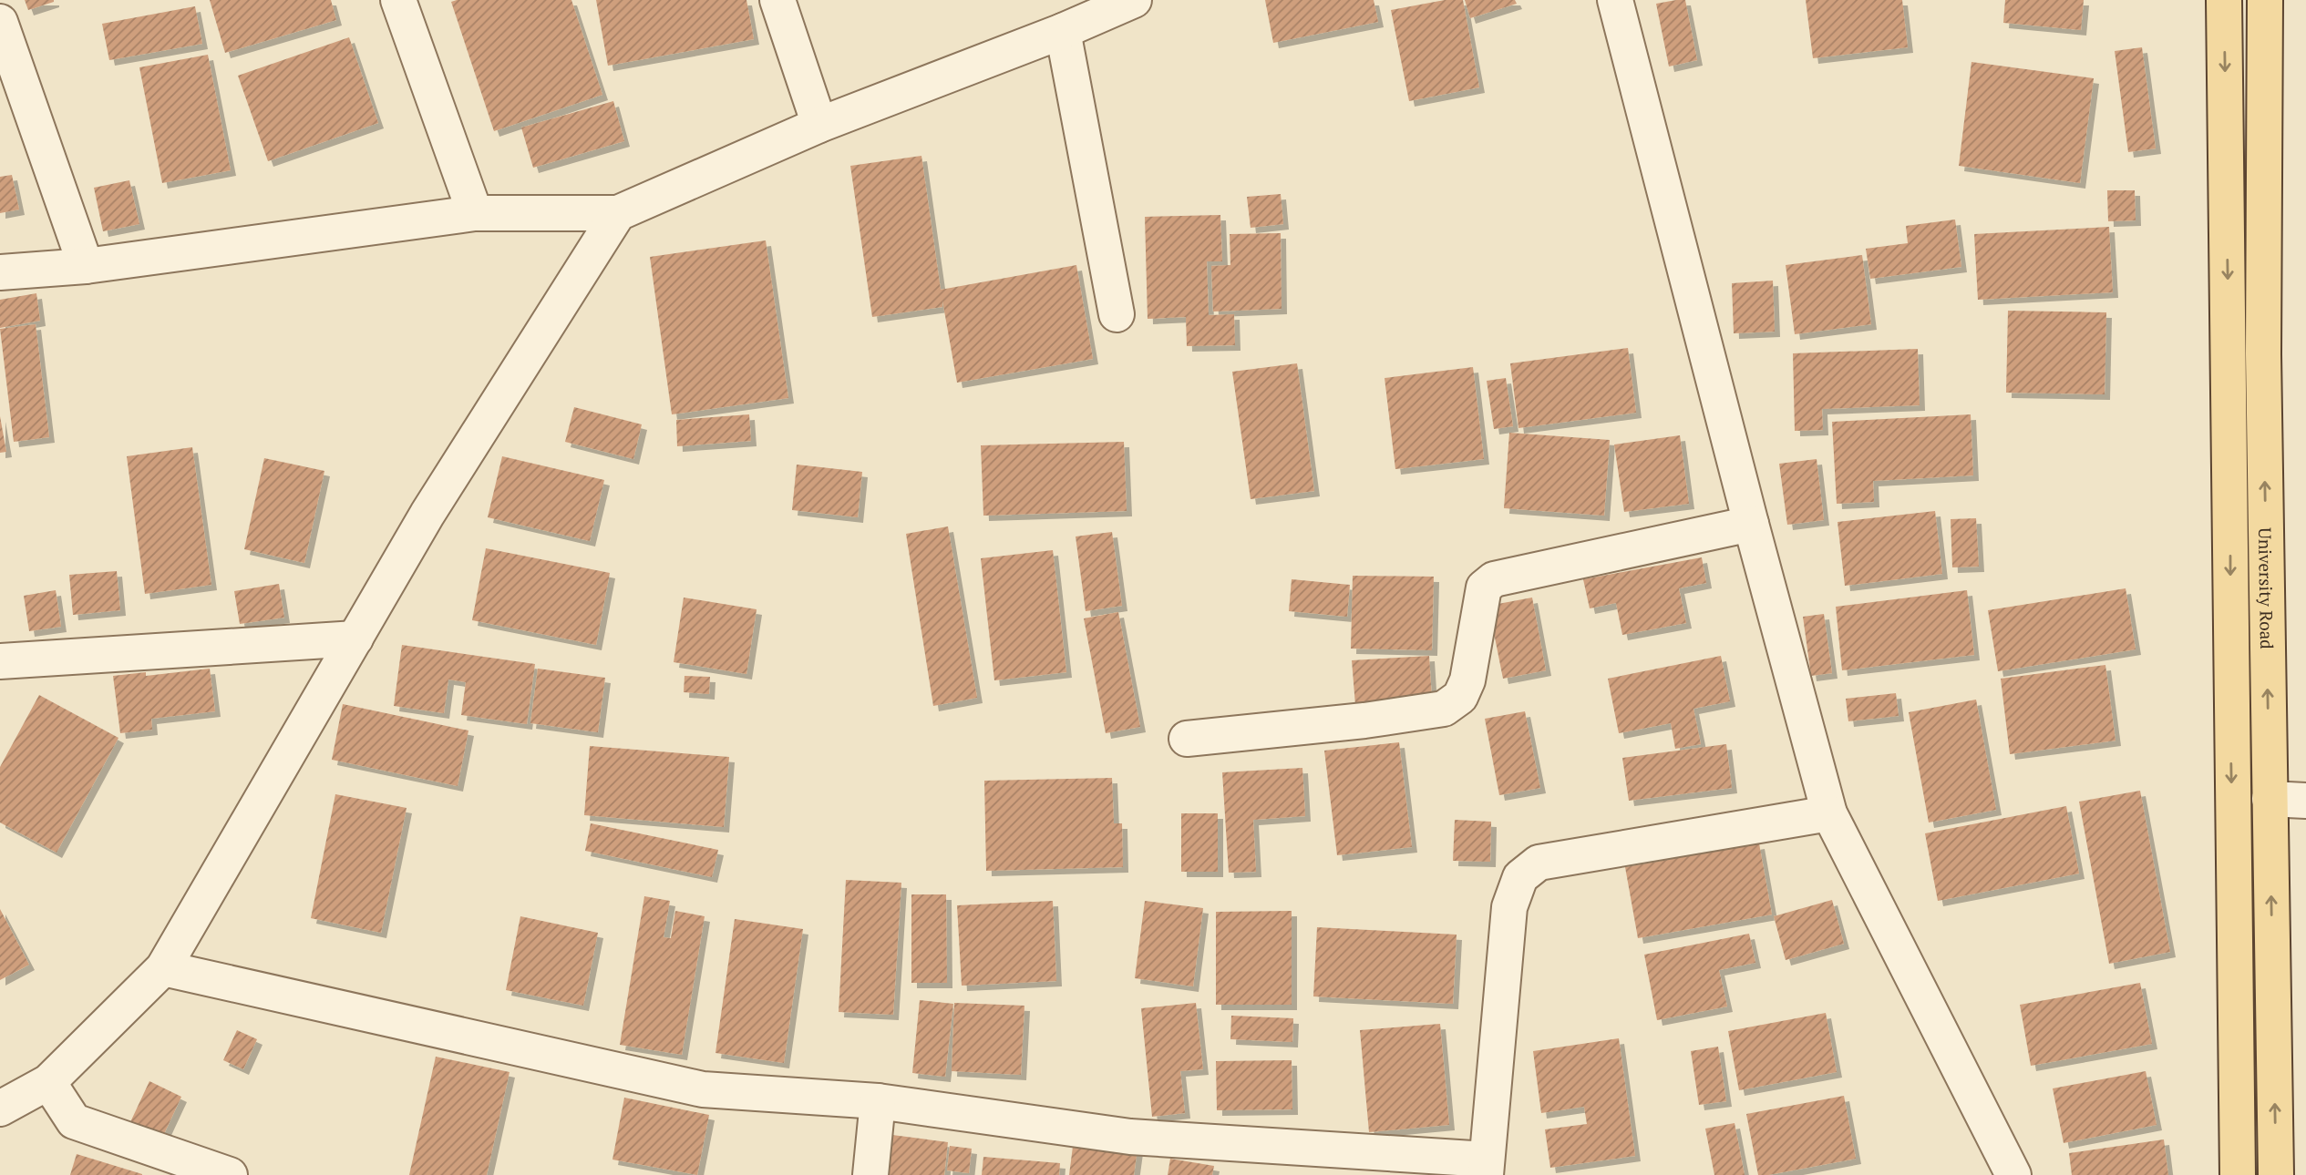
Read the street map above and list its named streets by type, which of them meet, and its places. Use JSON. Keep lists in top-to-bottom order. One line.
{"streets":{"main road":["University Road"]}}
